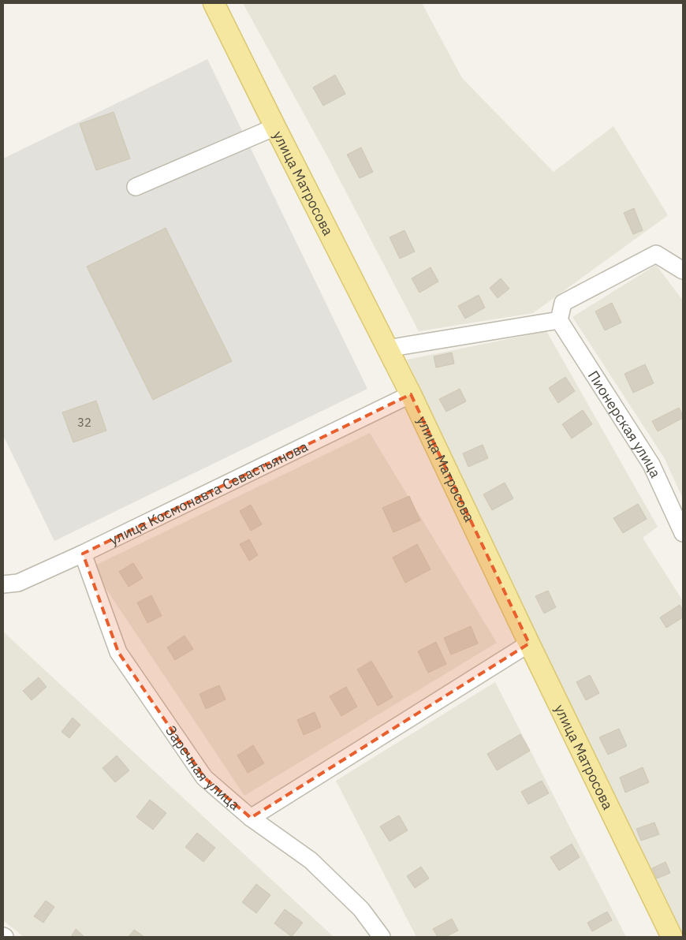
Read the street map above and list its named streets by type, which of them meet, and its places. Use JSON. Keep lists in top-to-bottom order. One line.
{"streets":{"main road":["улица Матросова"],"street":["Пионерская улица","улица Космонавта Севастьянова","Заречная улица"]},"crossings":[["улица Матросова","улица Космонавта Севастьянова"],["улица Космонавта Севастьянова","Заречная улица"]],"house_numbers":["32"]}
